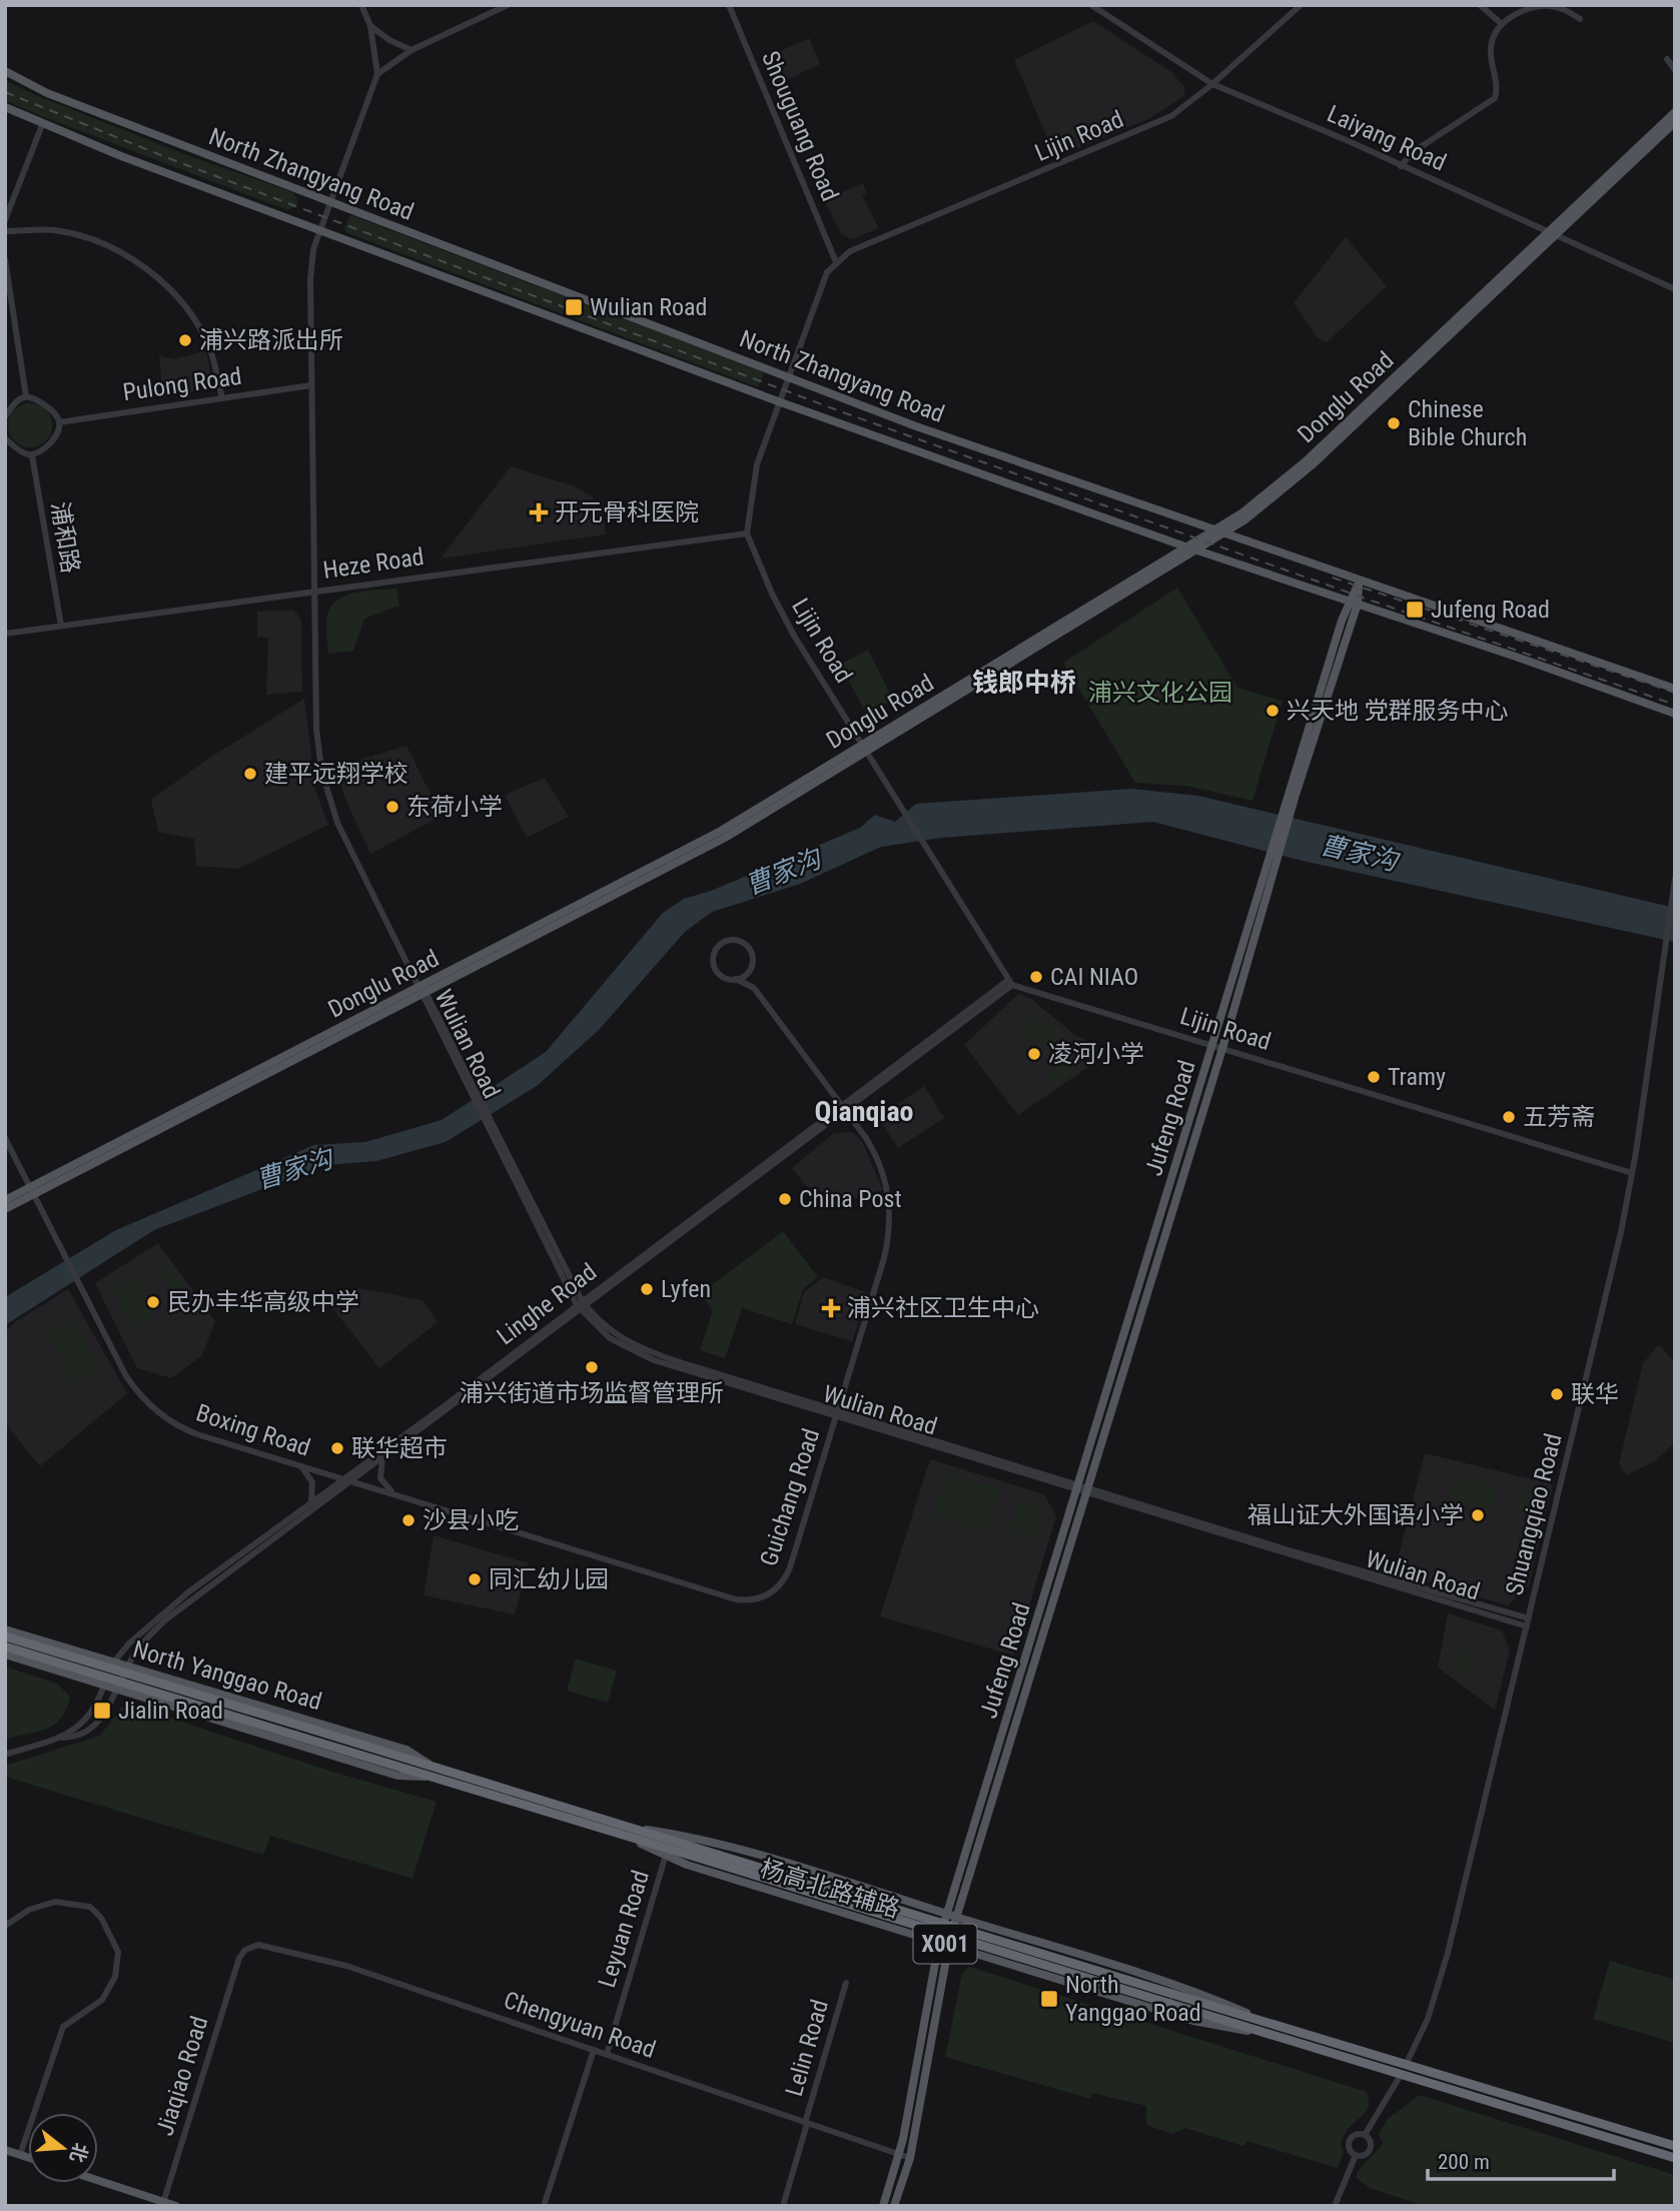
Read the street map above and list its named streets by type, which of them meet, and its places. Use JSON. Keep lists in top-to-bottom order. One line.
{"streets":{"highway":["North Yanggao Road","X001"],"main road":["North Zhangyang Road","Donglu Road","Jufeng Road","杨高北路辅路"],"street":["Shouguang Road","Lijin Road","Laiyang Road","Pulong Road","浦和路","Heze Road","Wulian Road","Linghe Road","Boxing Road","Guichang Road","Shuangqiao Road","Leyuan Road","Chengyuan Road","Lelin Road","Jiaqiao Road"]},"crossings":[["Shouguang Road","Lijin Road"],["Lijin Road","Laiyang Road"],["Lijin Road","Donglu Road"],["Lijin Road","Heze Road"],["Lijin Road","Jufeng Road"],["Lijin Road","Linghe Road"],["Lijin Road","Shuangqiao Road"],["Laiyang Road","Donglu Road"],["North Zhangyang Road","Donglu Road"],["North Zhangyang Road","Wulian Road"],["North Zhangyang Road","Jufeng Road"],["Pulong Road","Wulian Road"],["Donglu Road","Wulian Road"],["Donglu Road","Boxing Road"],["浦和路","Heze Road"],["Heze Road","Wulian Road"],["Wulian Road","Jufeng Road"],["Wulian Road","Linghe Road"],["Wulian Road","Guichang Road"],["Wulian Road","Shuangqiao Road"],["Jufeng Road","杨高北路辅路"],["Jufeng Road","Chengyuan Road"],["Linghe Road","Boxing Road"],["Linghe Road","Guichang Road"],["Linghe Road","North Yanggao Road"],["Boxing Road","Guichang Road"],["Shuangqiao Road","North Yanggao Road"],["North Yanggao Road","杨高北路辅路"],["North Yanggao Road","X001"],["杨高北路辅路","Leyuan Road"],["Leyuan Road","Chengyuan Road"],["Chengyuan Road","Lelin Road"],["Chengyuan Road","Jiaqiao Road"]],"districts":["钱郎中桥","Qianqiao"],"water":["曹家沟"],"parks":["浦兴文化公园"],"places":{"transit":["Wulian Road","Jufeng Road","Jialin Road","North Yanggao Road"],"other":["浦兴路派出所","Chinese Bible Church","兴天地 党群服务中心","建平远翔学校","东荷小学","CAI NIAO","凌河小学","Tramy","五芳斋","China Post","Lyfen","民办丰华高级中学","浦兴街道市场监督管理所","联华","联华超市","福山证大外国语小学","沙县小吃","同汇幼儿园"],"health":["开元骨科医院","浦兴社区卫生中心"]},"scale_bar":"200 m","north":"right"}
